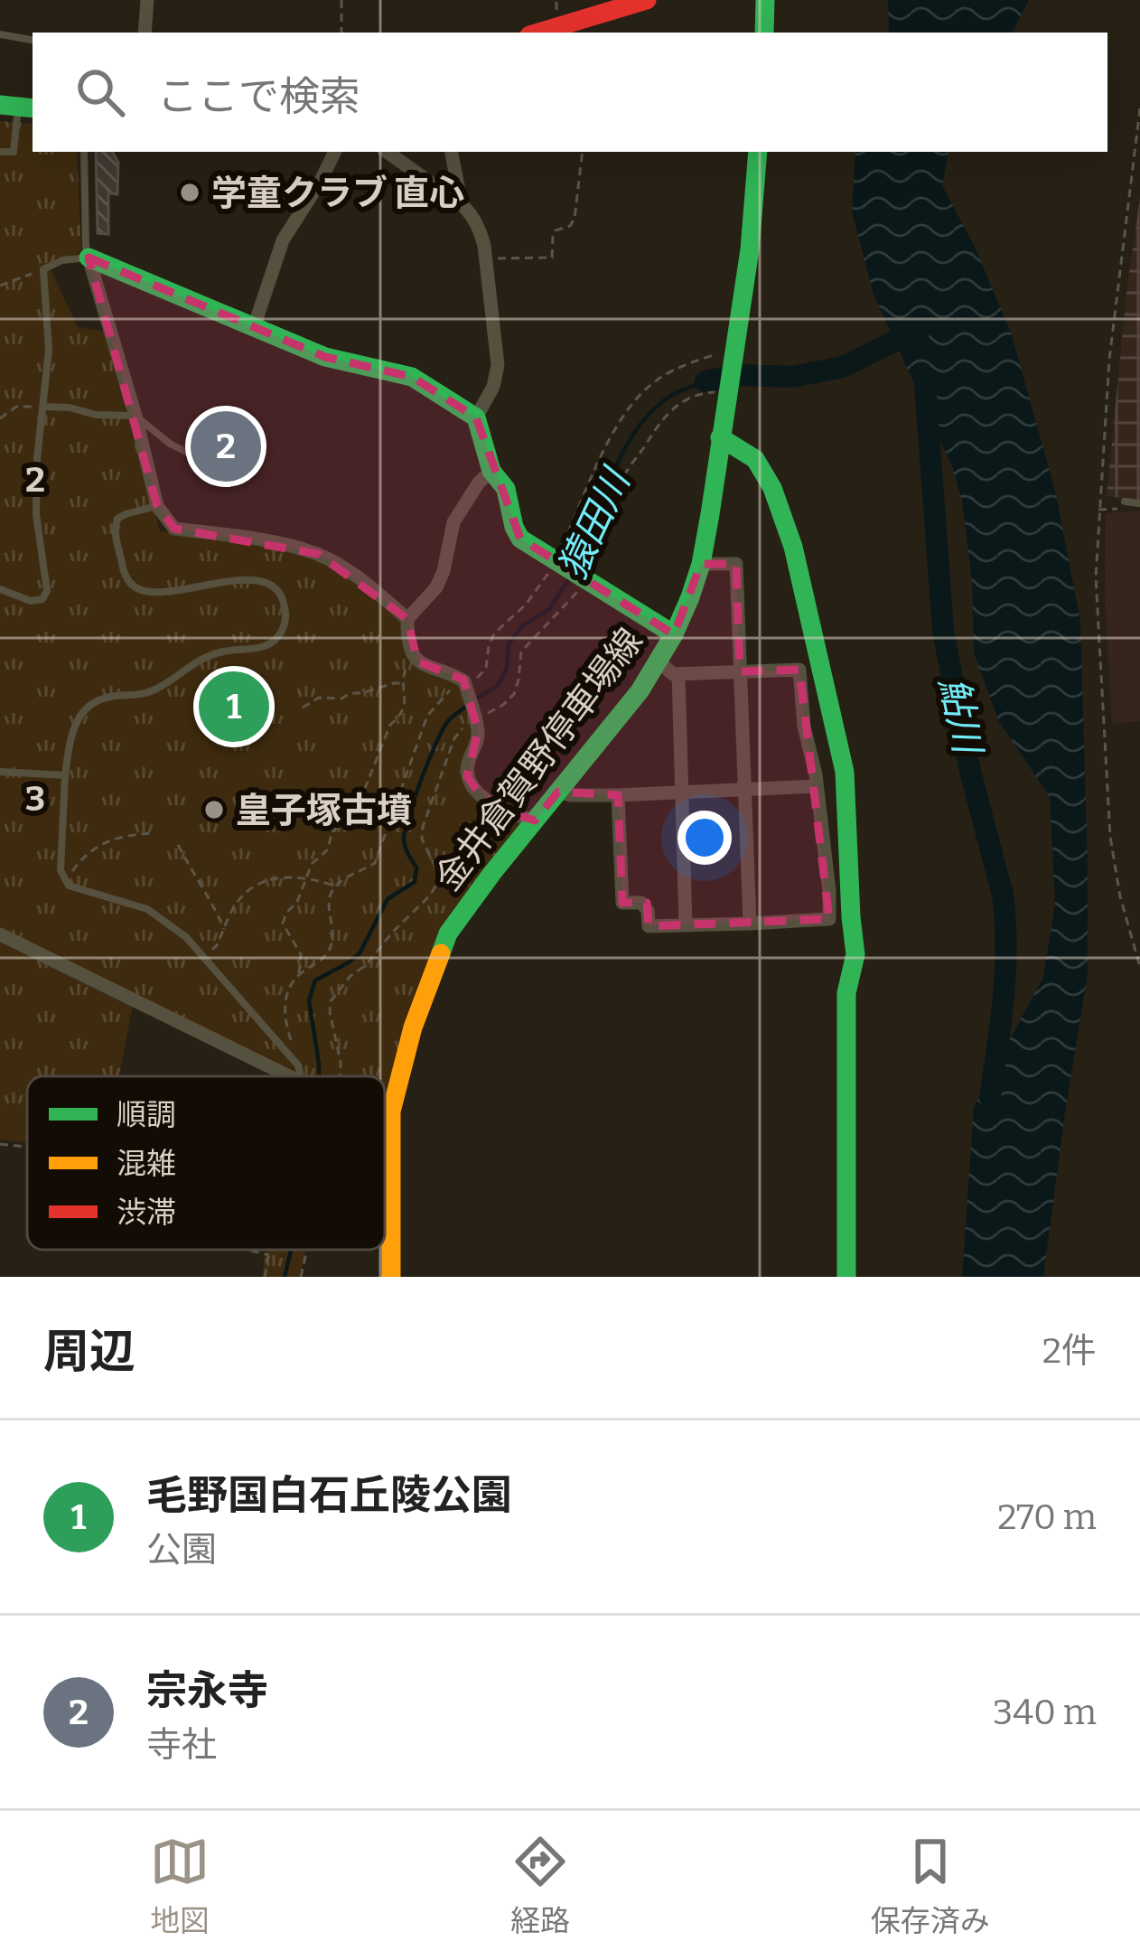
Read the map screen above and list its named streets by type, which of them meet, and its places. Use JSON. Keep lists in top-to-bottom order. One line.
{"streets":{"street":["金井倉賀野停車場線"]},"water":["猿田川","鮎川"],"places":["学童クラブ 直心","皇子塚古墳"],"legend":["順調","混雑","渋滞"],"page":{"search":"ここで検索","pins":["2","1"],"heading":["周辺","2件"],"list":[{"mark":"1","name":"毛野国白石丘陵公園","note":"公園","value":"270 m"},{"mark":"2","name":"宗永寺","note":"寺社","value":"340 m"}],"nav":["地図","経路","保存済み"]},"grid":{"rows":["2","3"]}}
